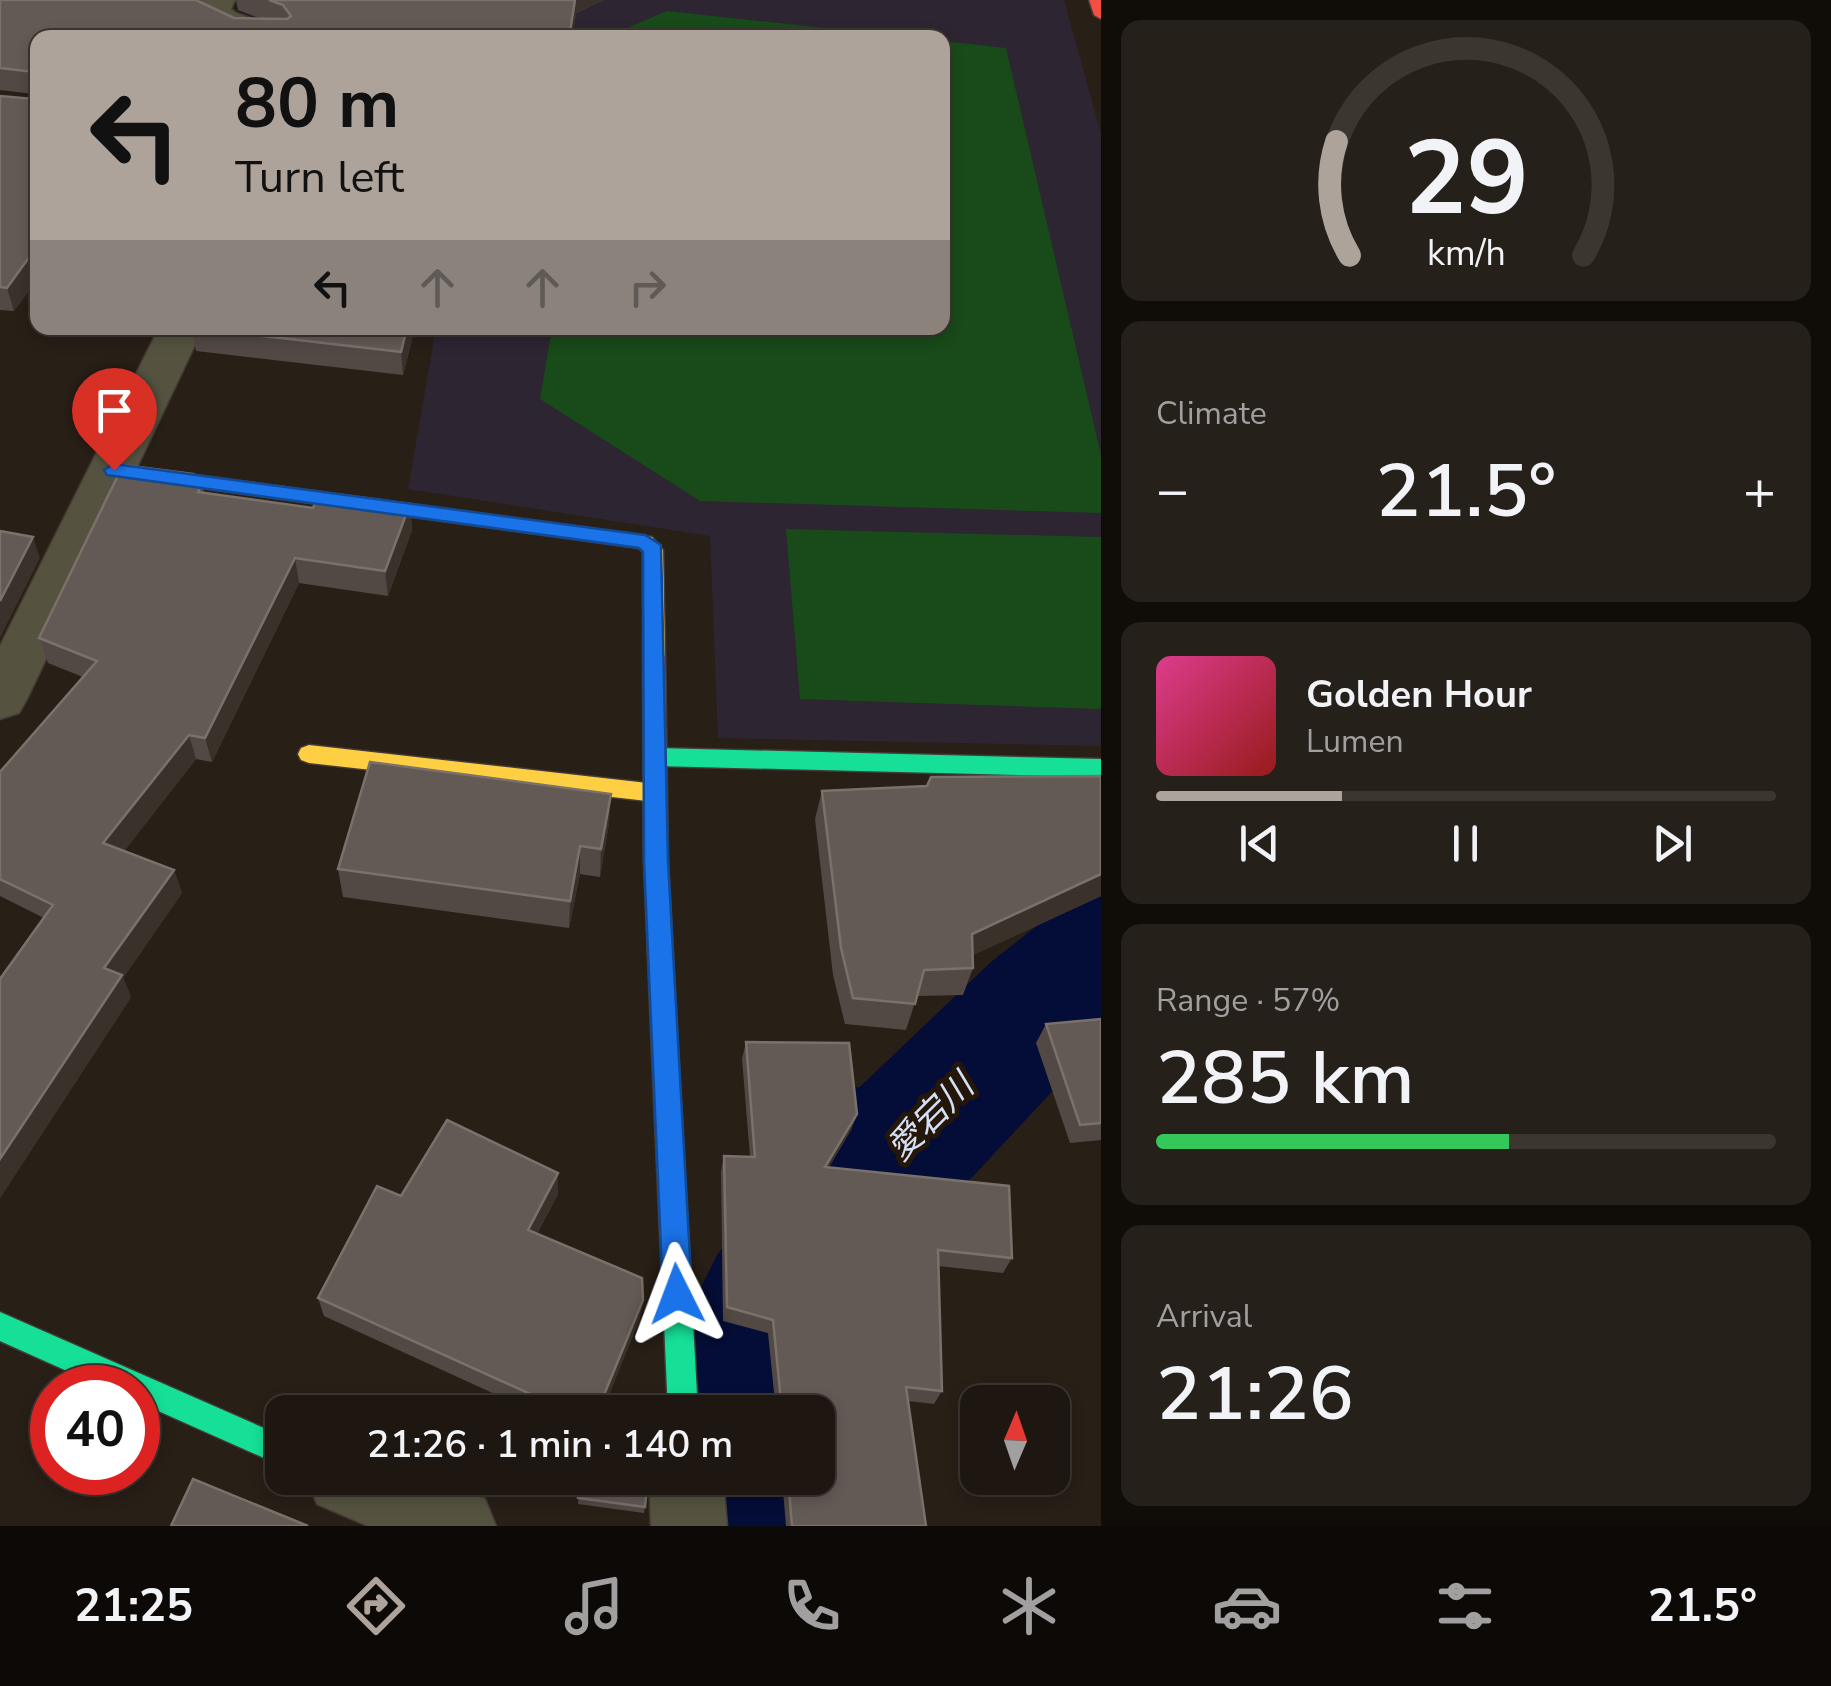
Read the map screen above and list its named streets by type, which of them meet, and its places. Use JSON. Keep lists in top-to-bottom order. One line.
{"water":["愛宕川"],"north":"top","page":{"turn":["80 m","Turn left"],"tile":["Climate",["Range · 57%","285 km"],["Arrival","21:26"]],"heat":["−","21.5°","+"],"song":["Golden Hour","Lumen"],"limit":"40","trip":"21:26 · 1 min · 140 m","tabs":["21:25","21.5°"],"gauge":["29","km/h"]}}
